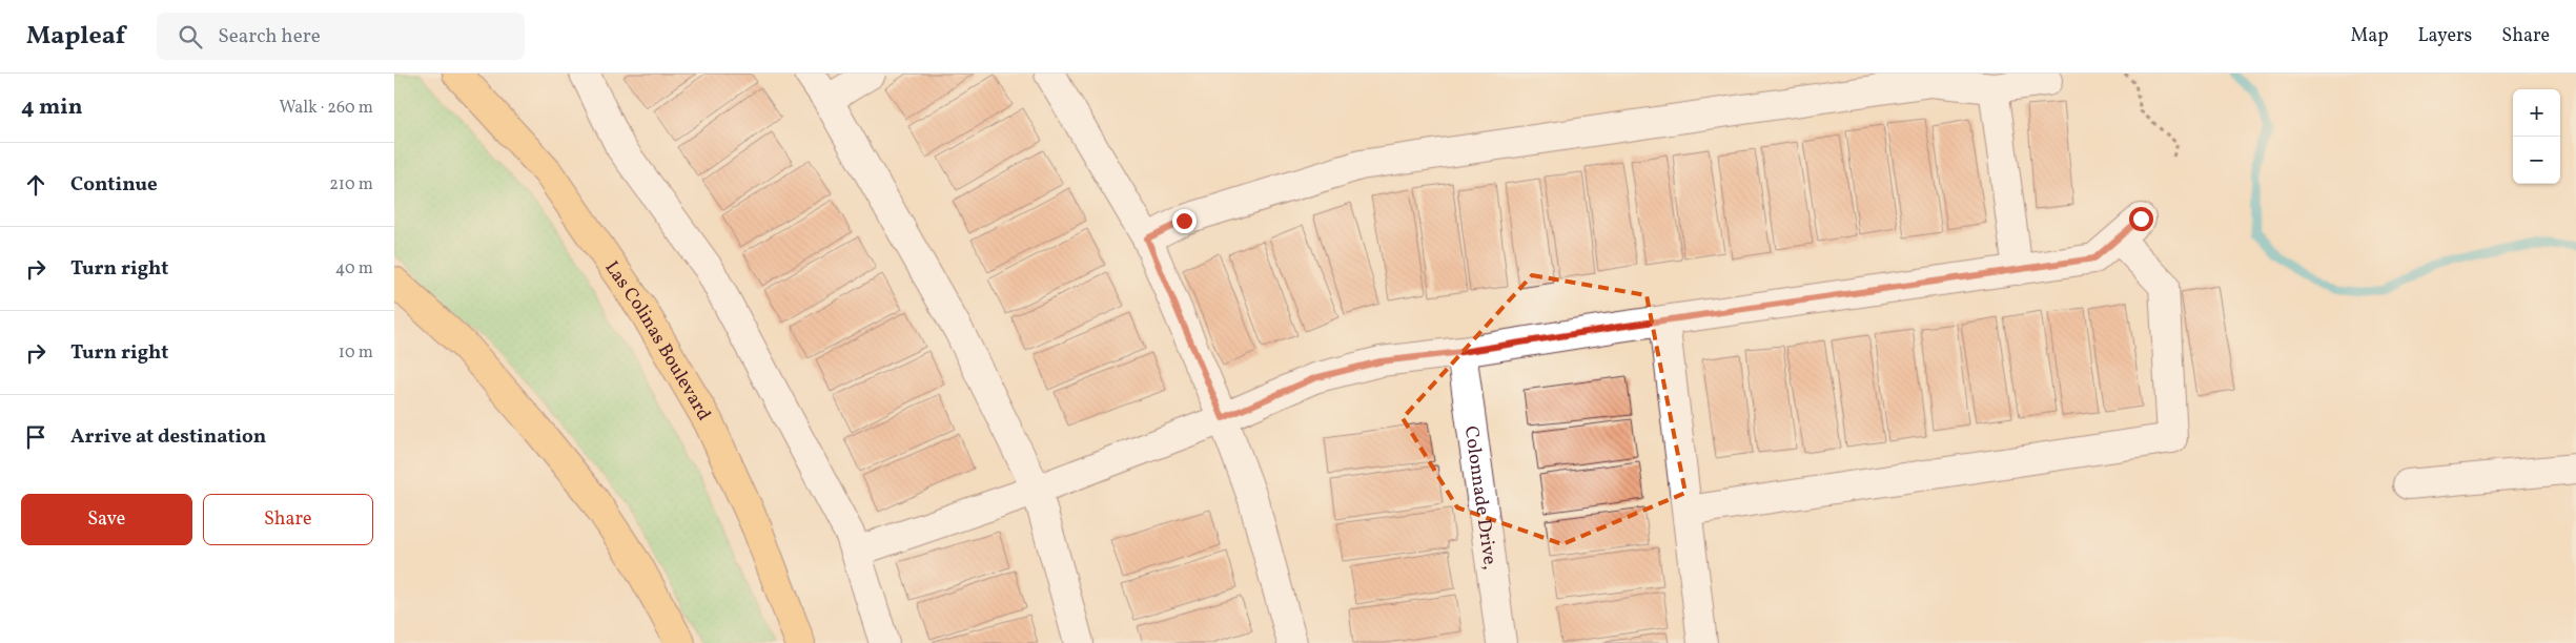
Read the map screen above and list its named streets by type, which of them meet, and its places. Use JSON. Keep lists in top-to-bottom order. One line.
{"streets":{"main road":["Las Colinas Boulevard"],"street":["Colonnade Drive,"]},"page":{"header":"Mapleaf","search":"Search here","nav":["Map","Layers","Share"],"heading":["4 min","Walk · 260 m"],"map_buttons":["+","−"],"list":[["Continue","210 m"],["Turn right","40 m"],["Turn right","10 m"],"Arrive at destination"],"buttons":["Save","Share"]}}
